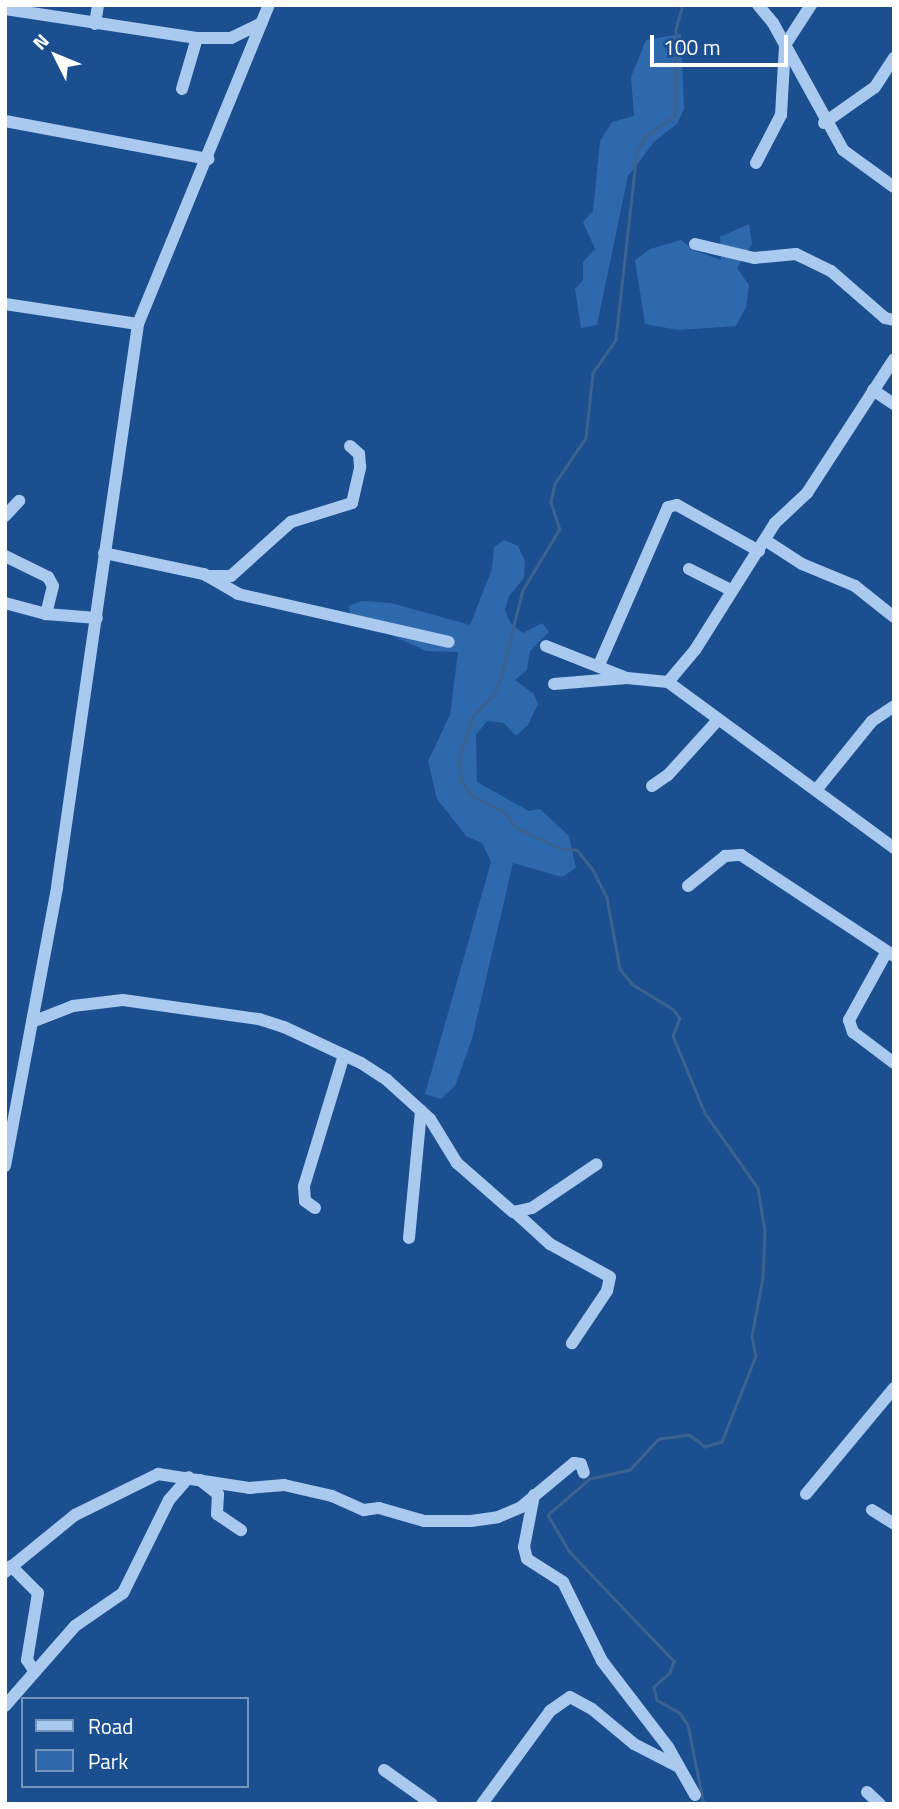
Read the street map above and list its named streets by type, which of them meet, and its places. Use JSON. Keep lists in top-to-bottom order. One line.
{"legend":["Road","Park"],"scale_bar":"100 m","north":"top left"}
